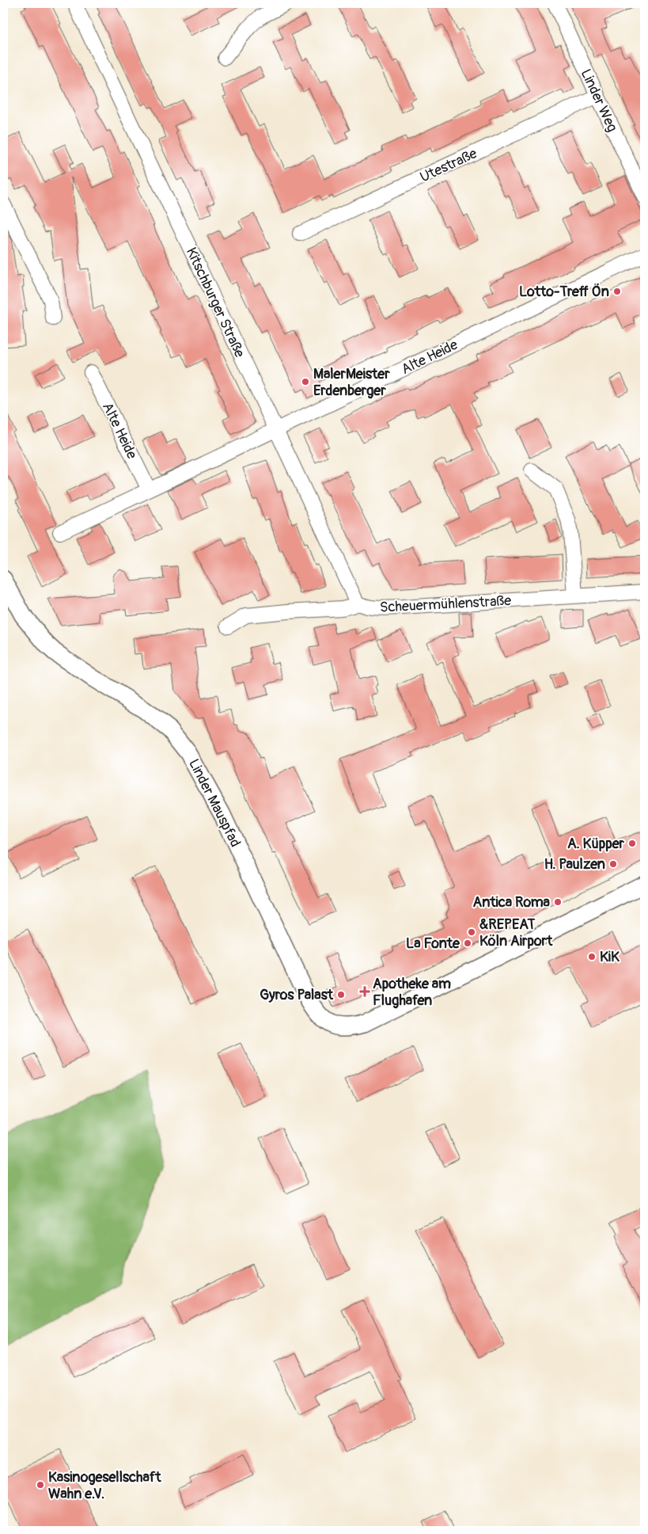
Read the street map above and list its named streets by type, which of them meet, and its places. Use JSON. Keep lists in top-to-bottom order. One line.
{"streets":{"street":["Linder Weg","Utestraße","Kitschburger Straße","Alte Heide","Scheuermühlenstraße","Linder Mauspfad"]},"crossings":[["Linder Weg","Utestraße"],["Kitschburger Straße","Alte Heide"],["Kitschburger Straße","Scheuermühlenstraße"]],"places":{"other":["Lotto-Treff Ön","MalerMeister Erdenberger","A. Küpper","H. Paulzen","Antica Roma","&REPEAT Köln Airport","La Fonte","KiK","Gyros Palast","Kasinogesellschaft Wahn e.V."],"health":["Apotheke am Flughafen"]}}
